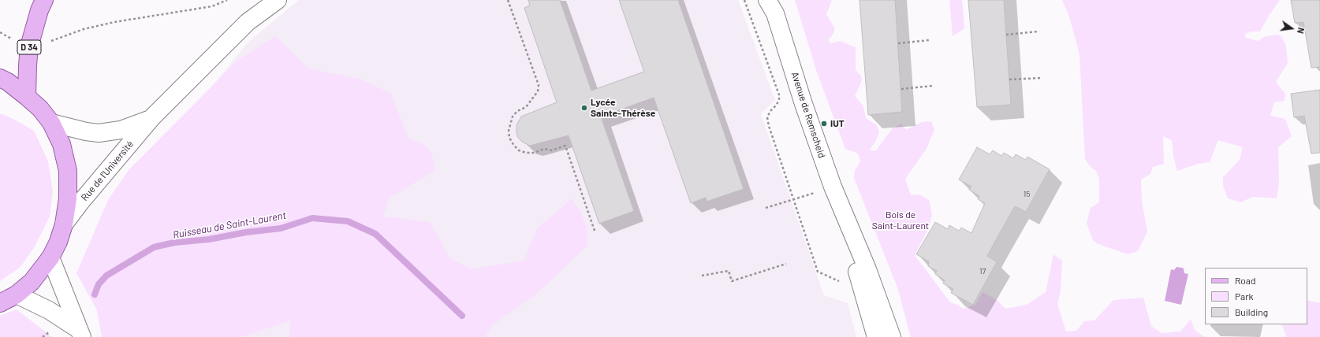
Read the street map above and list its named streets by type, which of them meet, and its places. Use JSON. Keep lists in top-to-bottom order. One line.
{"streets":{"main road":["D 34"],"street":["Avenue de Remscheid","Rue de l'Université"]},"water":["Ruisseau de Saint-Laurent"],"parks":["Bois de Saint-Laurent"],"places":["Lycée Sainte-Thérèse","IUT"],"house_numbers":["15","17"],"legend":["Road","Park","Building"],"north":"right"}
